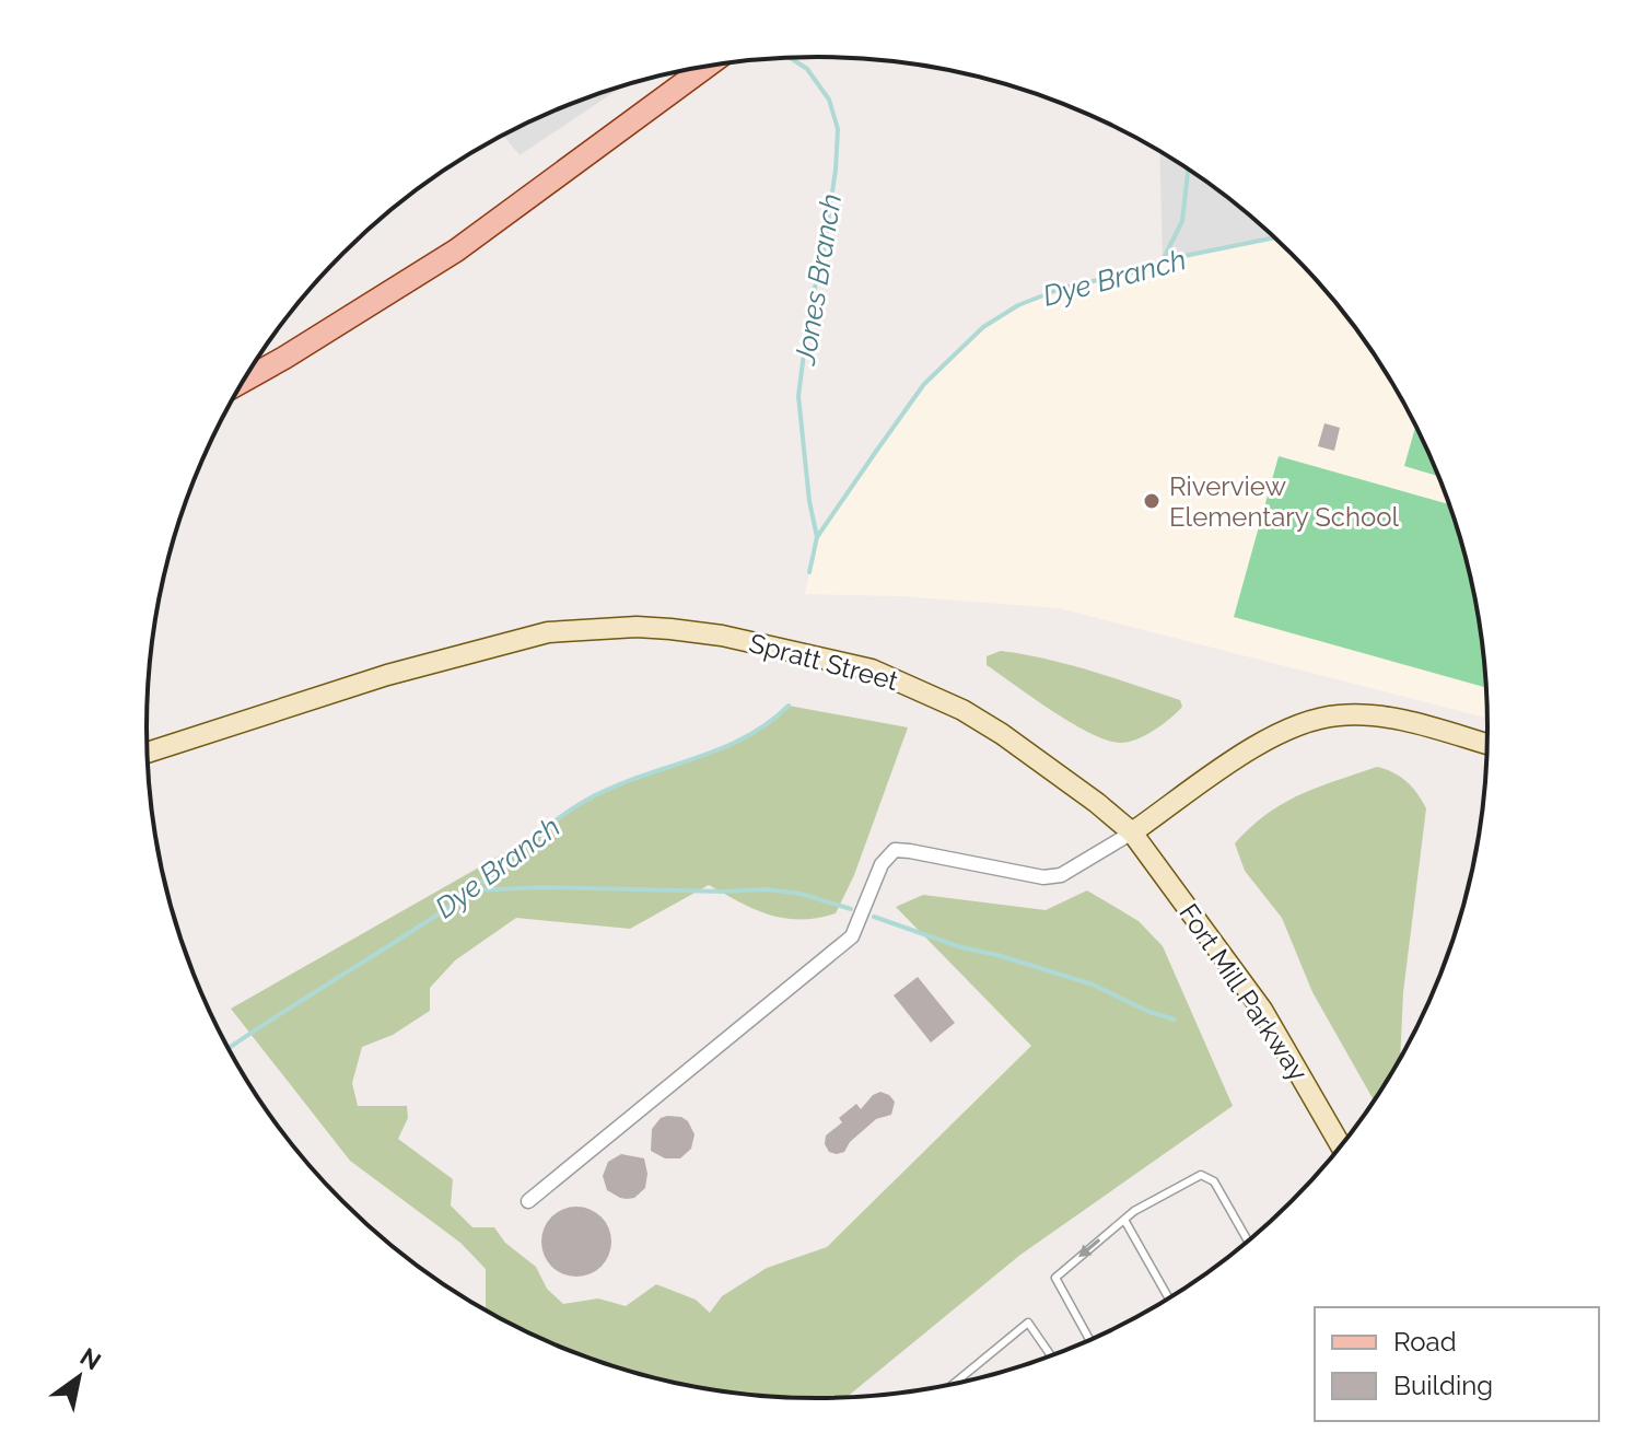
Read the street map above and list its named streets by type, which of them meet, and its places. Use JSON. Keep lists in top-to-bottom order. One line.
{"streets":{"main road":["Spratt Street","Fort Mill Parkway"]},"crossings":[["Spratt Street","Fort Mill Parkway"]],"water":["Dye Branch","Jones Branch"],"places":["Riverview Elementary School"],"legend":["Road","Building"],"north":"top right"}
